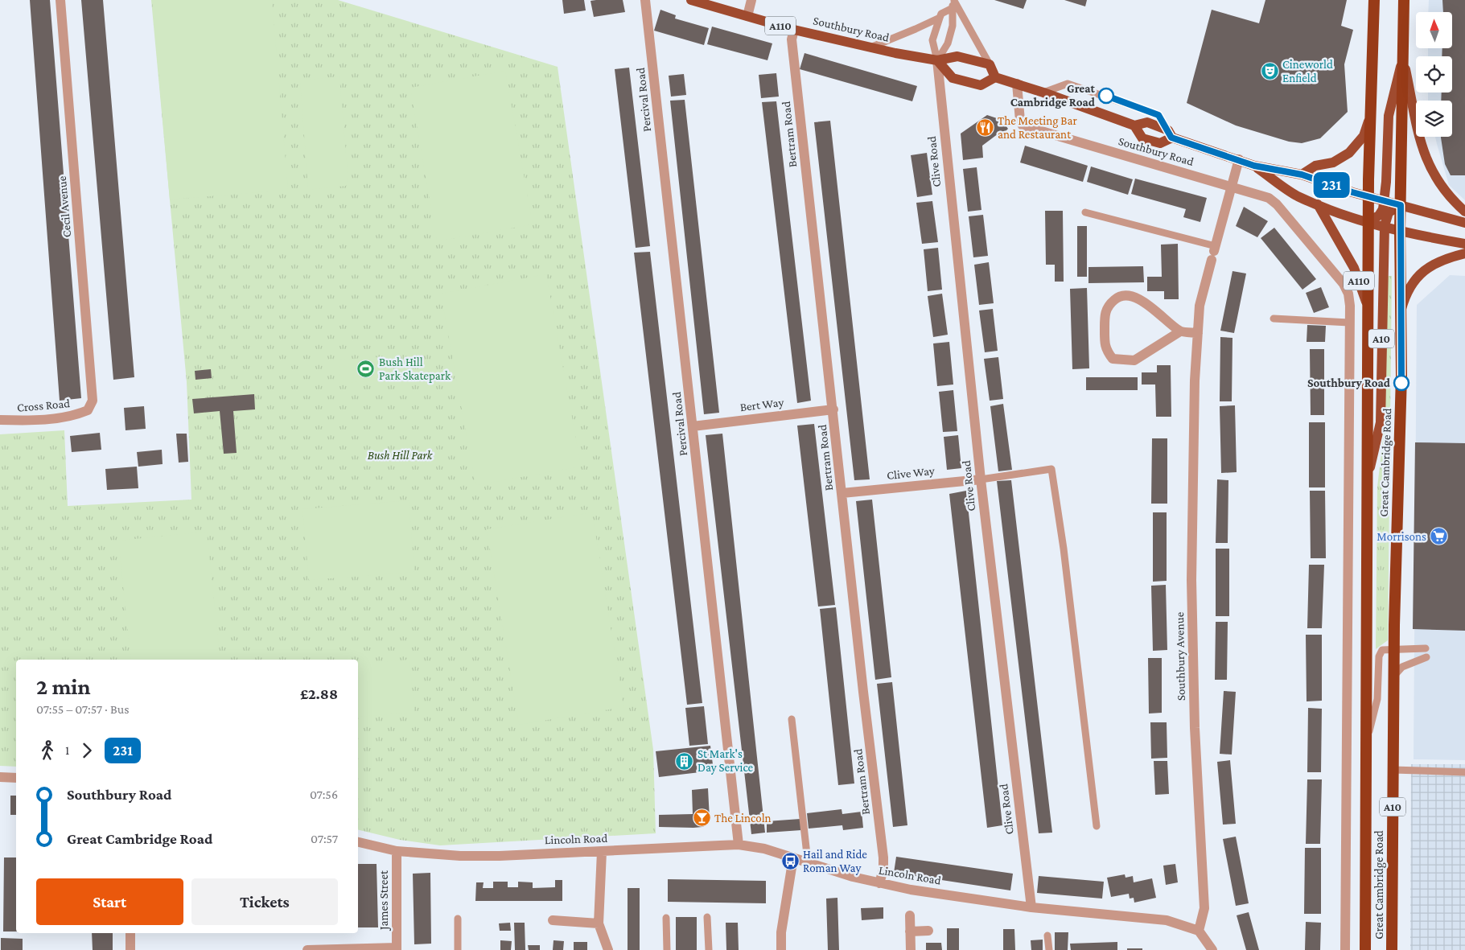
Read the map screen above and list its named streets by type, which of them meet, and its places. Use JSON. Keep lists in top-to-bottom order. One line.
{"streets":{"highway":["A10","Great Cambridge Road"],"main road":["A110","Southbury Road"],"street":["Percival Road","Bertram Road","Clive Road","Cecil Avenue","Bert Way","Cross Road","Clive Way","Southbury Avenue","Lincoln Road","James Street"]},"crossings":[["A110","Southbury Road"],["A110","Great Cambridge Road"],["Southbury Road","Bertram Road"],["Southbury Road","Clive Road"],["Southbury Road","A10"],["Southbury Road","Great Cambridge Road"],["Percival Road","Bert Way"],["Percival Road","Lincoln Road"],["Bertram Road","Bert Way"],["Bertram Road","Clive Way"],["Bertram Road","Lincoln Road"],["Clive Road","Clive Way"],["Clive Road","Lincoln Road"],["Cecil Avenue","Cross Road"],["A10","Great Cambridge Road"],["Southbury Avenue","Lincoln Road"],["Lincoln Road","James Street"]],"parks":["Bush Hill Park"],"places":{"theatre":["Cineworld Enfield"],"other":["Great Cambridge Road","Southbury Road"],"restaurant":["The Meeting Bar and Restaurant"],"sports":["Bush Hill Park Skatepark"],"supermarket":["Morrisons"],"building":["St Mark's Day Service"],"bar":["The Lincoln"],"bus stop":["Hail and Ride Roman Way"]},"lines":["bus line 231"],"north":"top","page":{"on_map":"231","heading":["2 min","07:55 – 07:57 · Bus","£2.88"],"legs":["1","231"],"list":[{"name":"Southbury Road","value":"07:56"},{"name":"Great Cambridge Road","value":"07:57"}],"buttons":["Start","Tickets"]}}
